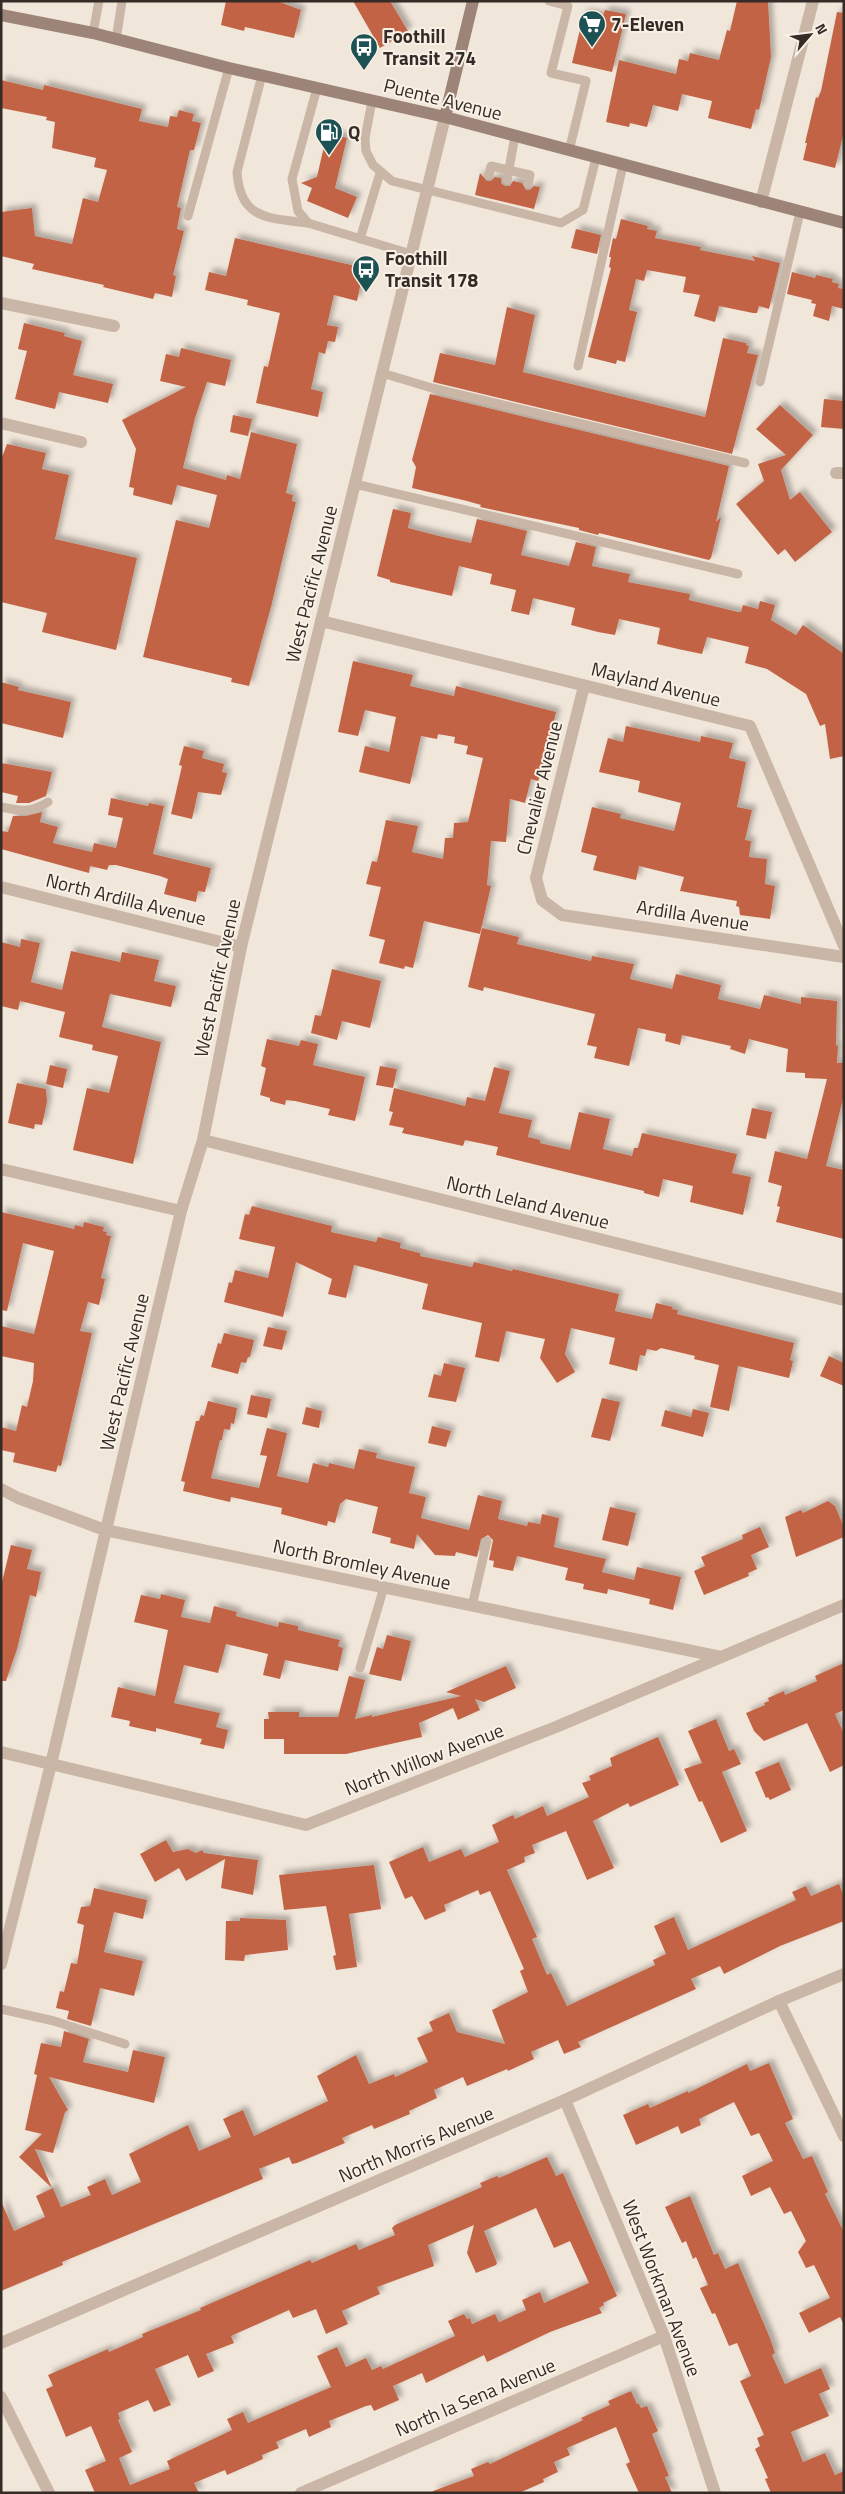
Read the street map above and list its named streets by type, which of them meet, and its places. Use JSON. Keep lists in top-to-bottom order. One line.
{"streets":{"main road":["Puente Avenue","West Pacific Avenue"],"street":["Mayland Avenue","Chevalier Avenue","North Ardilla Avenue","Ardilla Avenue","North Leland Avenue","North Bromley Avenue","North Willow Avenue","North Morris Avenue","West Workman Avenue","North la Sena Avenue"]},"crossings":[["Puente Avenue","West Pacific Avenue"],["West Pacific Avenue","Mayland Avenue"],["West Pacific Avenue","North Ardilla Avenue"],["West Pacific Avenue","North Leland Avenue"],["West Pacific Avenue","North Bromley Avenue"],["West Pacific Avenue","North Willow Avenue"],["Mayland Avenue","Chevalier Avenue"],["Chevalier Avenue","Ardilla Avenue"],["North Bromley Avenue","North Willow Avenue"],["North Morris Avenue","West Workman Avenue"],["West Workman Avenue","North la Sena Avenue"]],"places":{"supermarket":["7-Eleven"],"bus stop":["Foothill Transit 274","Foothill Transit 178"],"fuel station":["Q"]},"north":"top right"}
